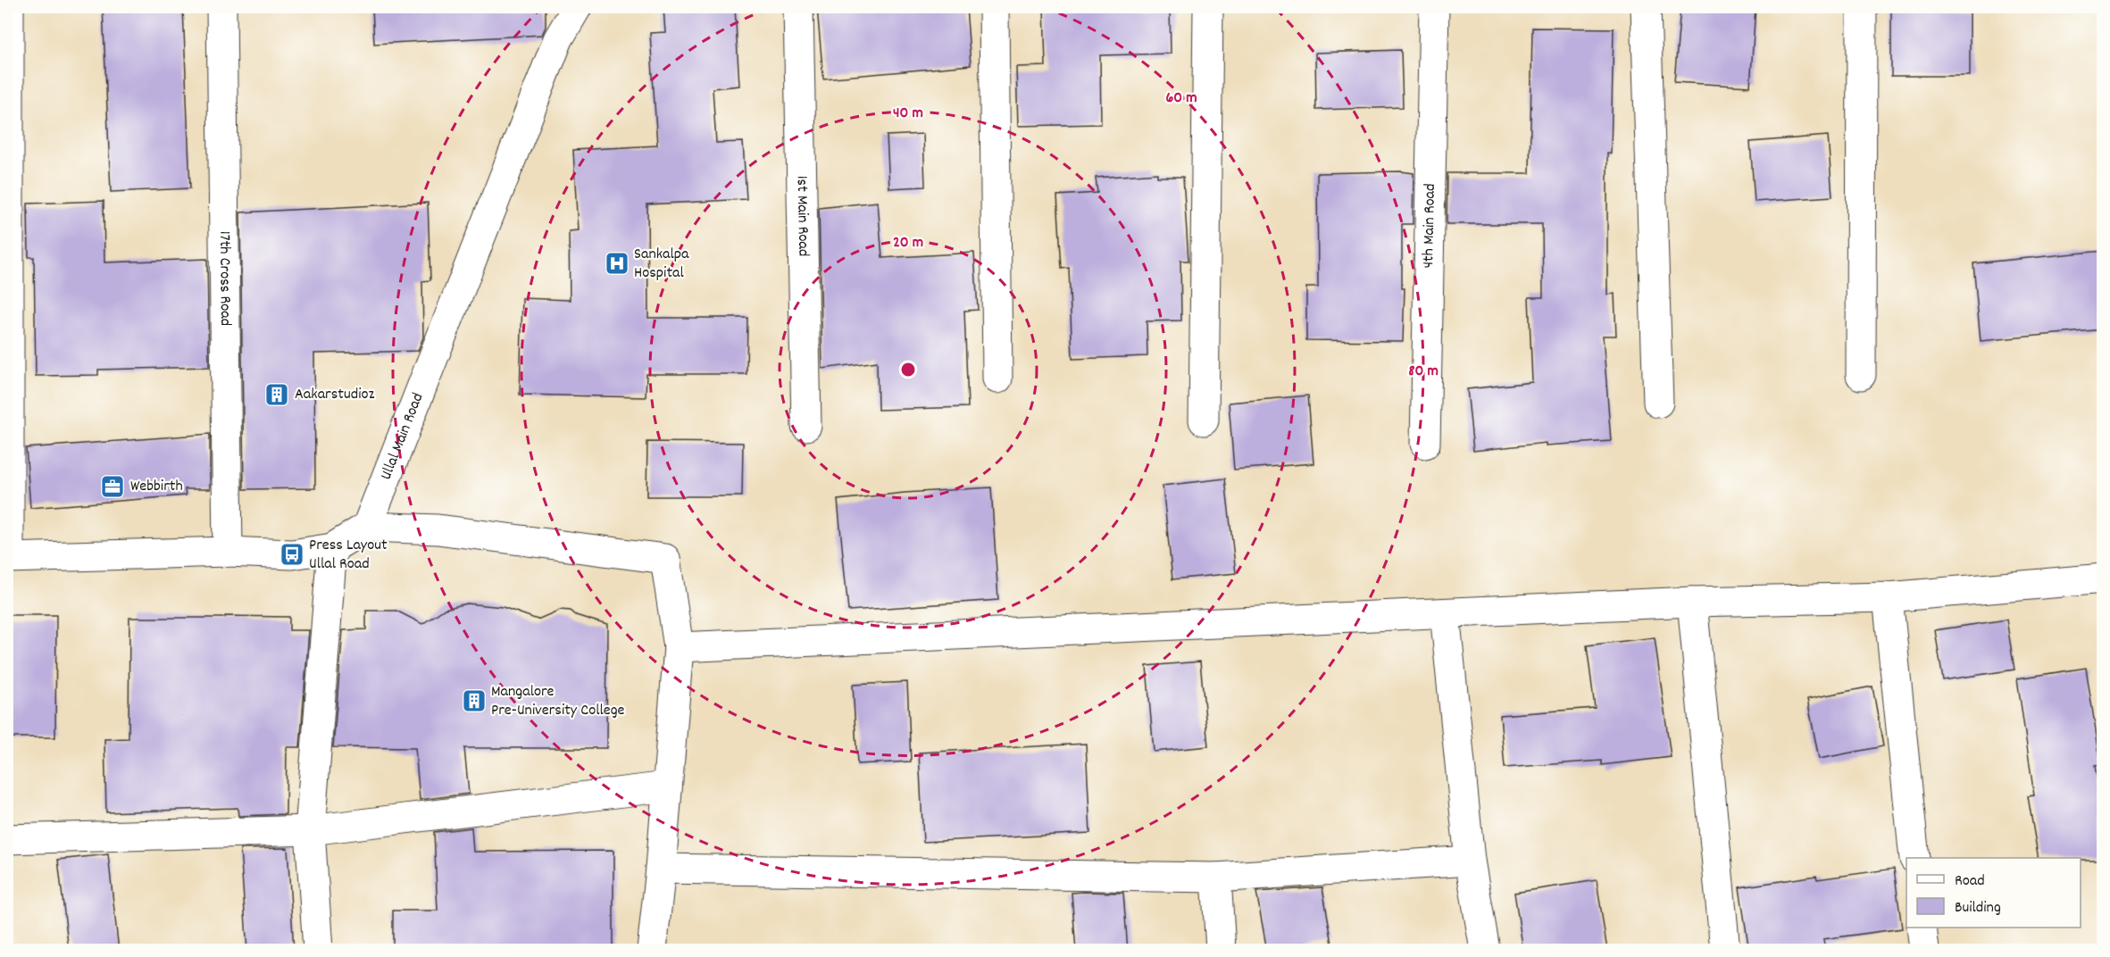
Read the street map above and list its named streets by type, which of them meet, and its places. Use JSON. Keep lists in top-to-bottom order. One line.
{"streets":{"street":["1st Main Road","4th Main Road","17th Cross Road","Ullal Main Road"]},"places":{"hospital":["Sankalpa Hospital"],"building":["Aakarstudioz","Mangalore Pre-University College"],"office":["Webbirth"],"bus stop":["Press Layout Ullal Road"]},"legend":["Road","Building"],"rings":["60 m","40 m","20 m","80 m"]}
